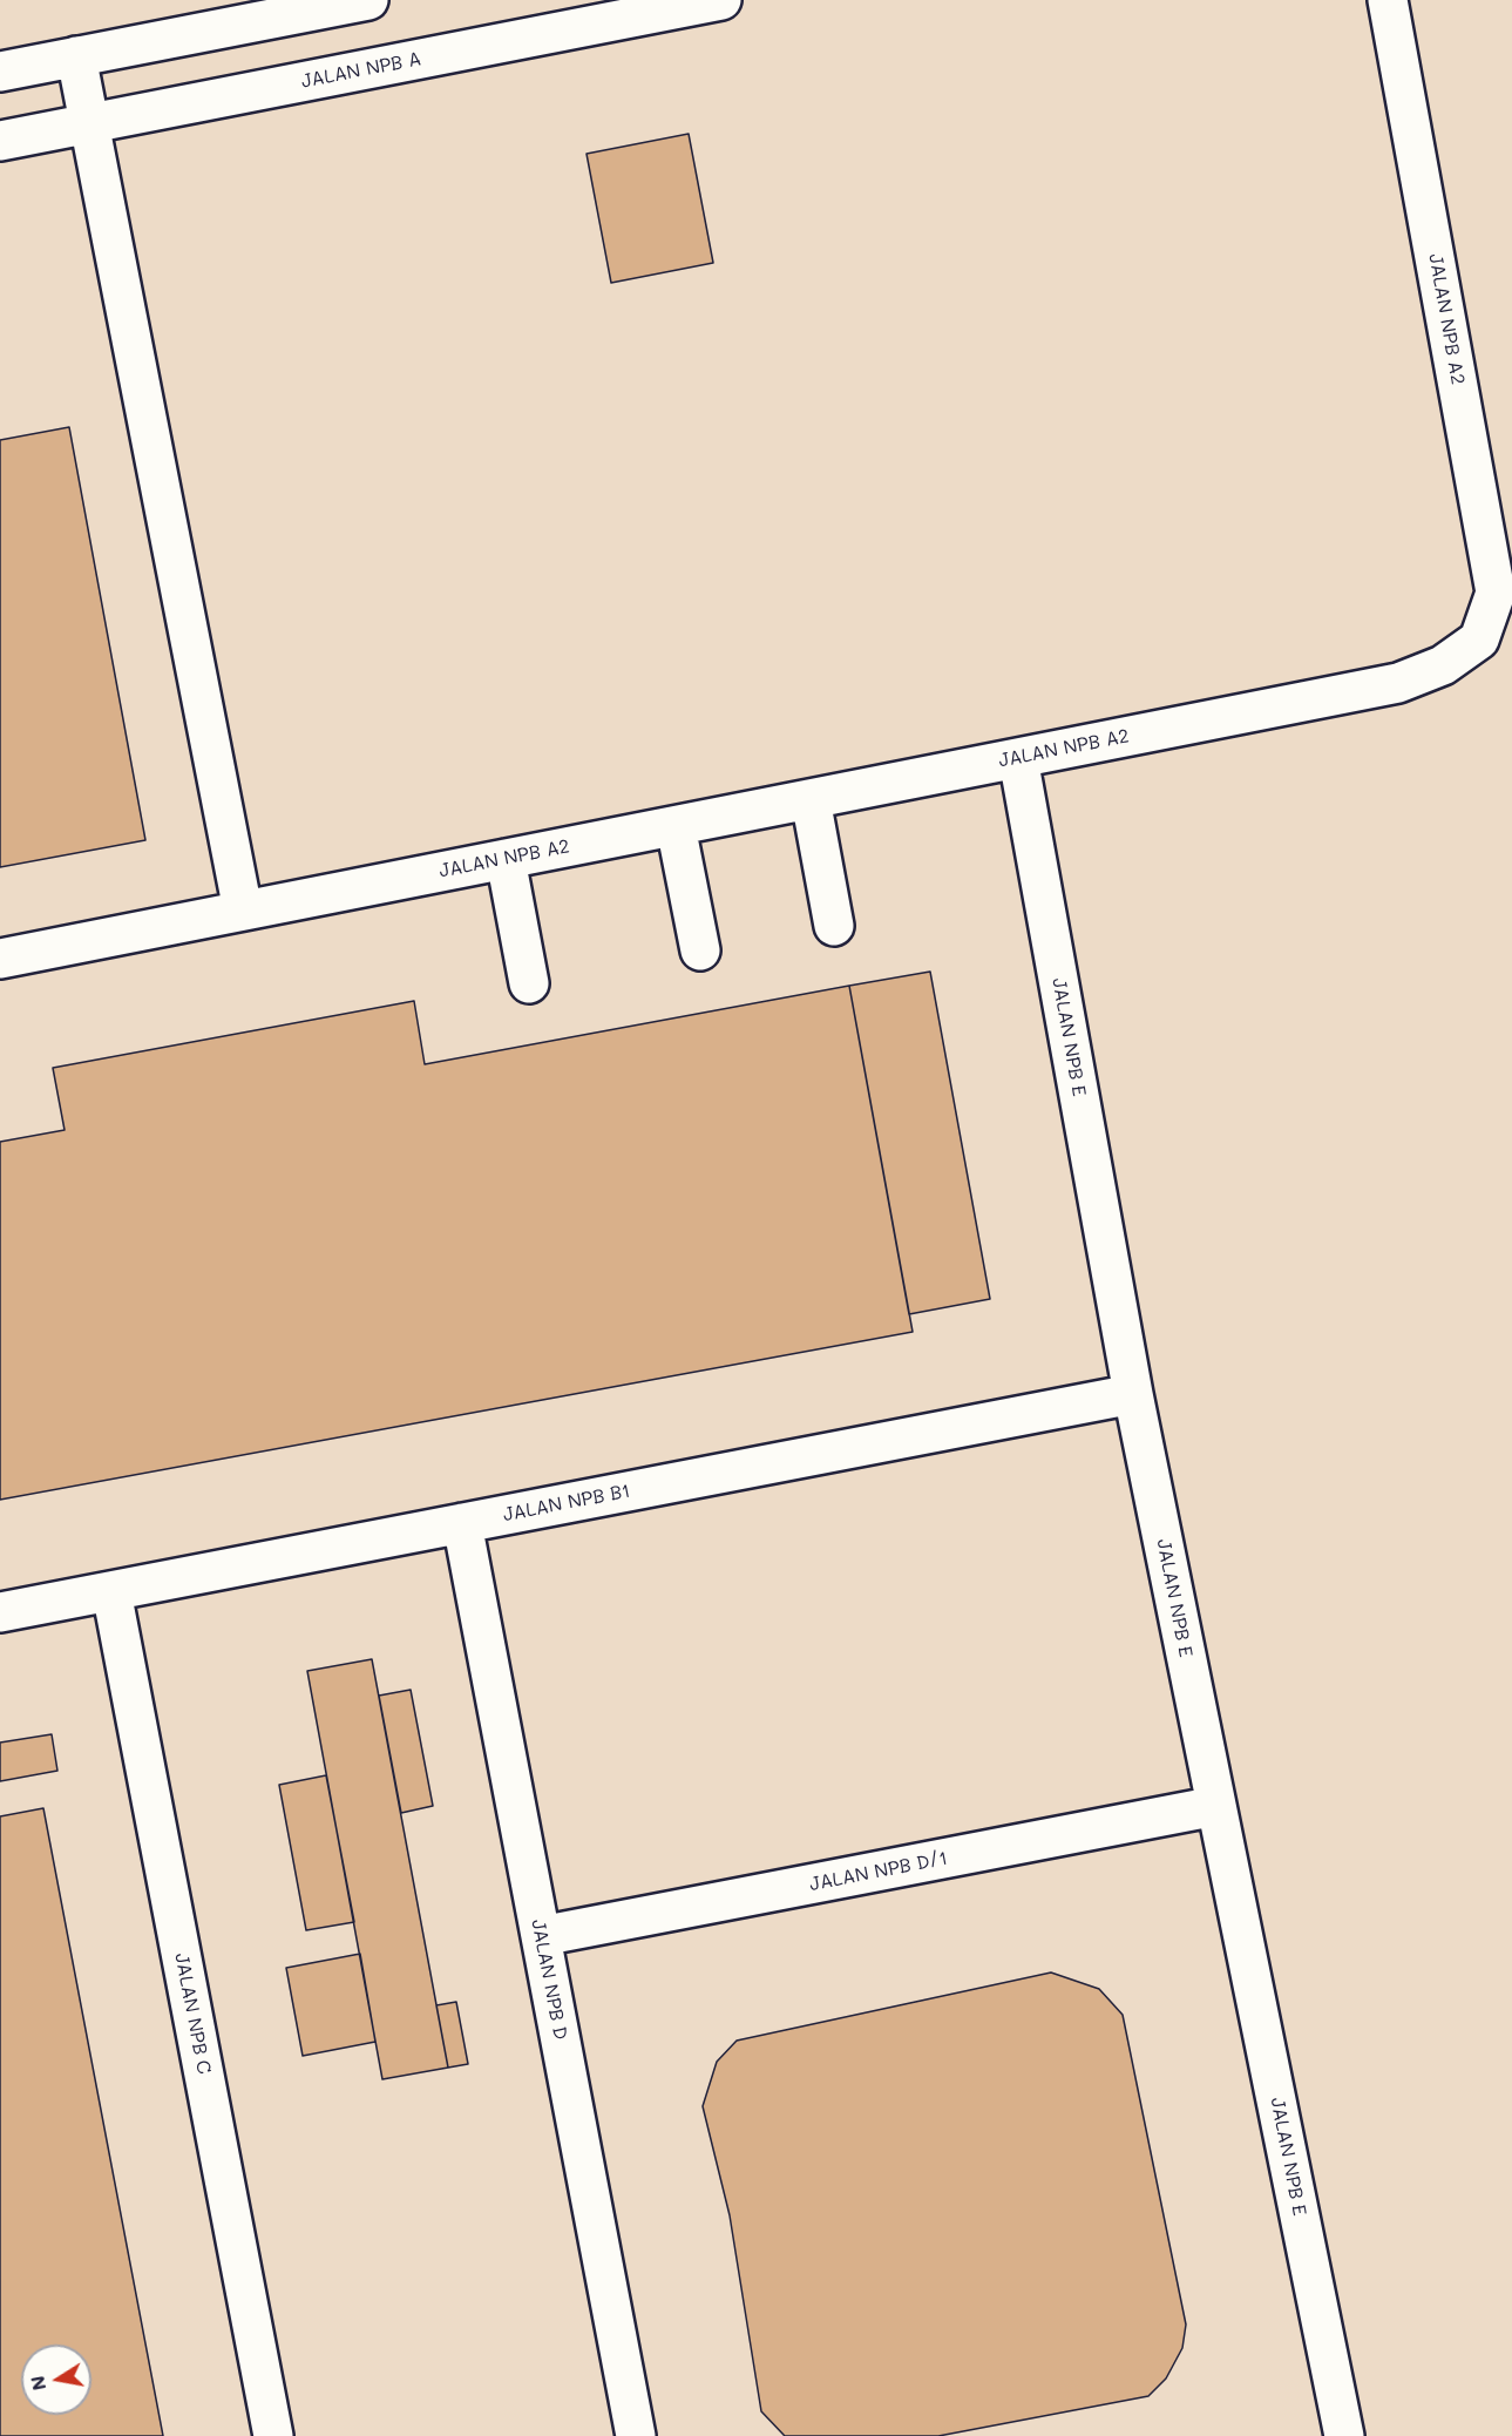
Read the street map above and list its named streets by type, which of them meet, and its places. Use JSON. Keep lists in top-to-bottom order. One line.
{"streets":{"street":["JALAN NPB A","JALAN NPB A2","JALAN NPB E","JALAN NPB B1","JALAN NPB D/1","JALAN NPB D","JALAN NPB C"]},"crossings":[["JALAN NPB A2","JALAN NPB E"],["JALAN NPB E","JALAN NPB B1"],["JALAN NPB E","JALAN NPB D/1"],["JALAN NPB B1","JALAN NPB D"],["JALAN NPB B1","JALAN NPB C"],["JALAN NPB D/1","JALAN NPB D"]],"north":"left"}
